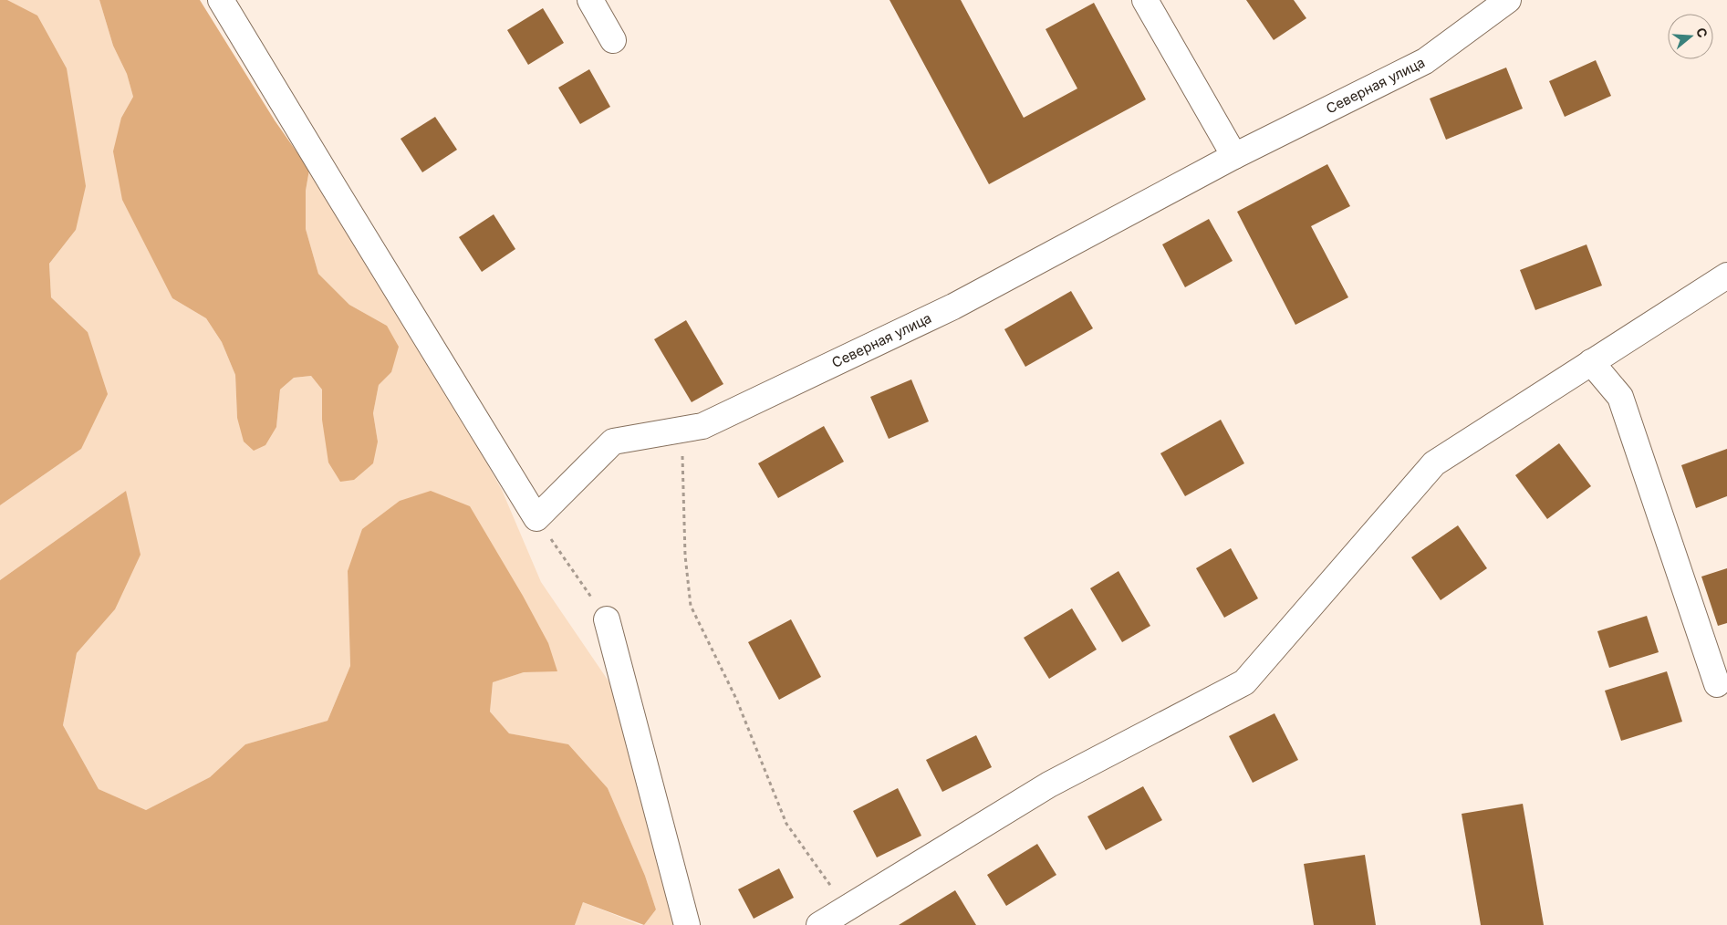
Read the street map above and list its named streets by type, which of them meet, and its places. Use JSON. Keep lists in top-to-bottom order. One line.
{"streets":{"street":["Северная улица"]},"north":"right"}
